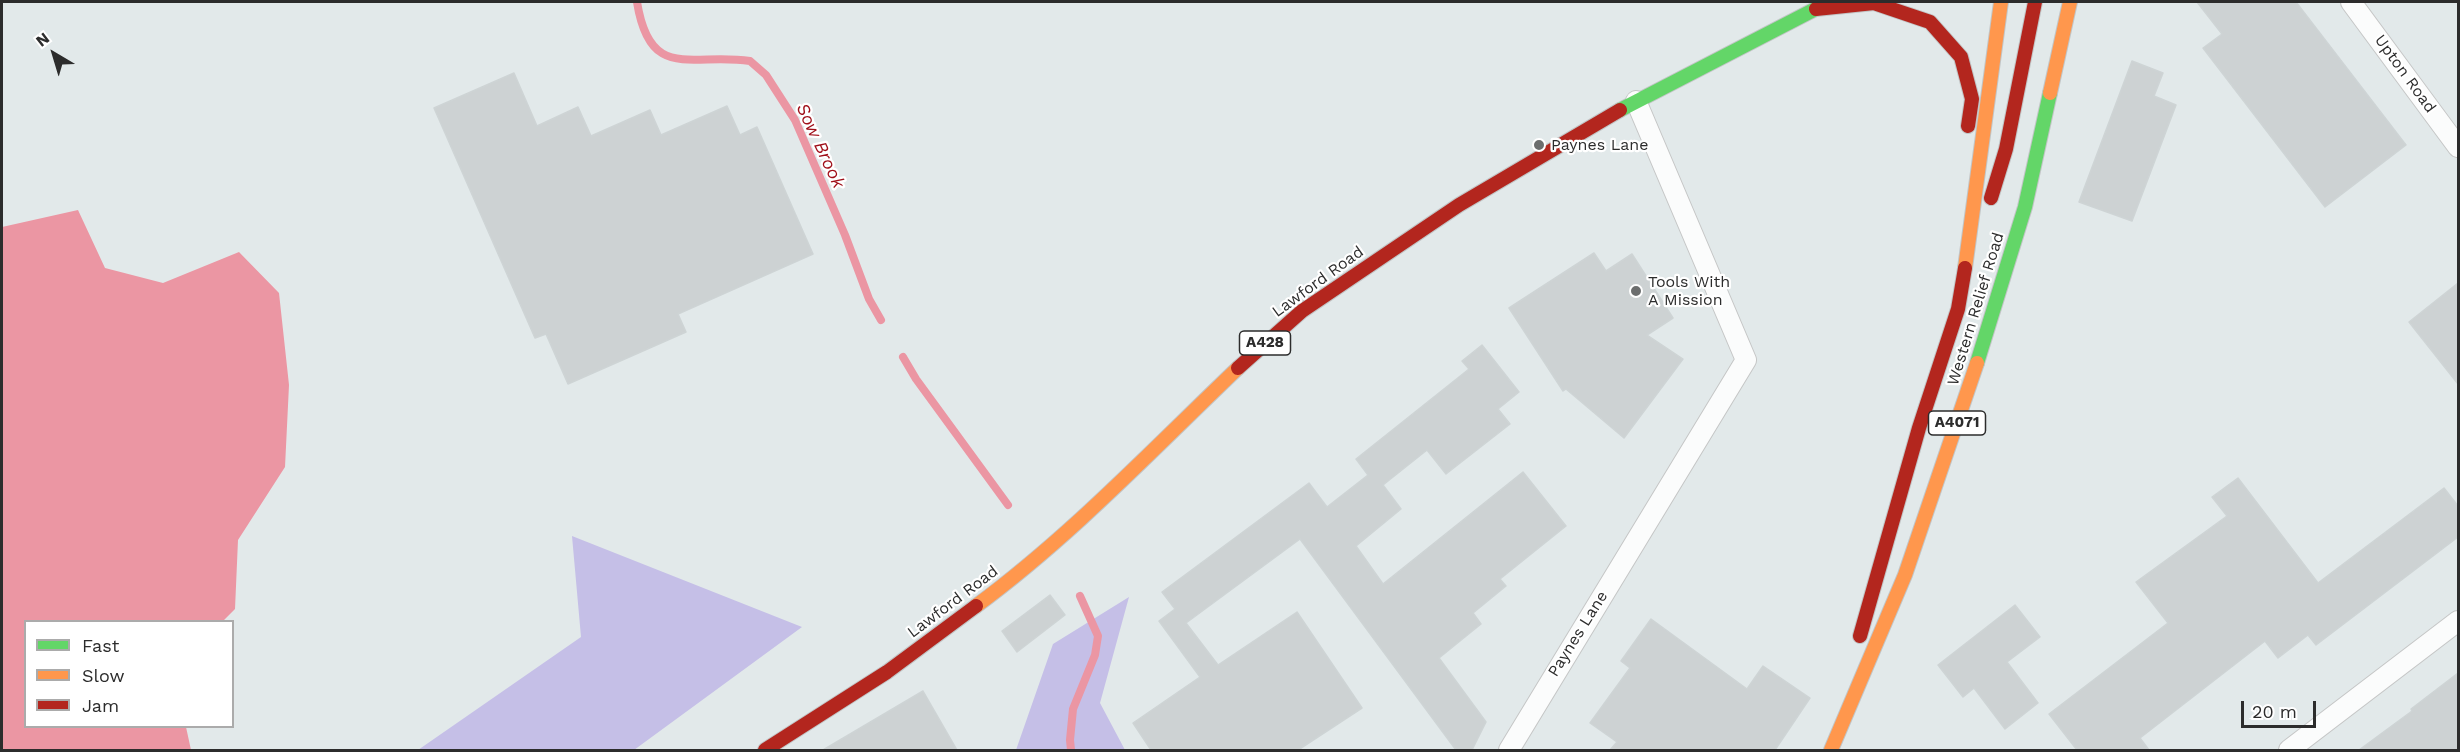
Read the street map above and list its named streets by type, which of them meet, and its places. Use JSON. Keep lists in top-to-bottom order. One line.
{"streets":{"main road":["Lawford Road","Western Relief Road","A428","A4071"],"street":["Upton Road","Paynes Lane"]},"crossings":[["Lawford Road","Paynes Lane"]],"water":["Sow Brook"],"places":["Paynes Lane","Tools With A Mission"],"legend":["Fast","Slow","Jam"],"scale_bar":"20 m","north":"top left"}
